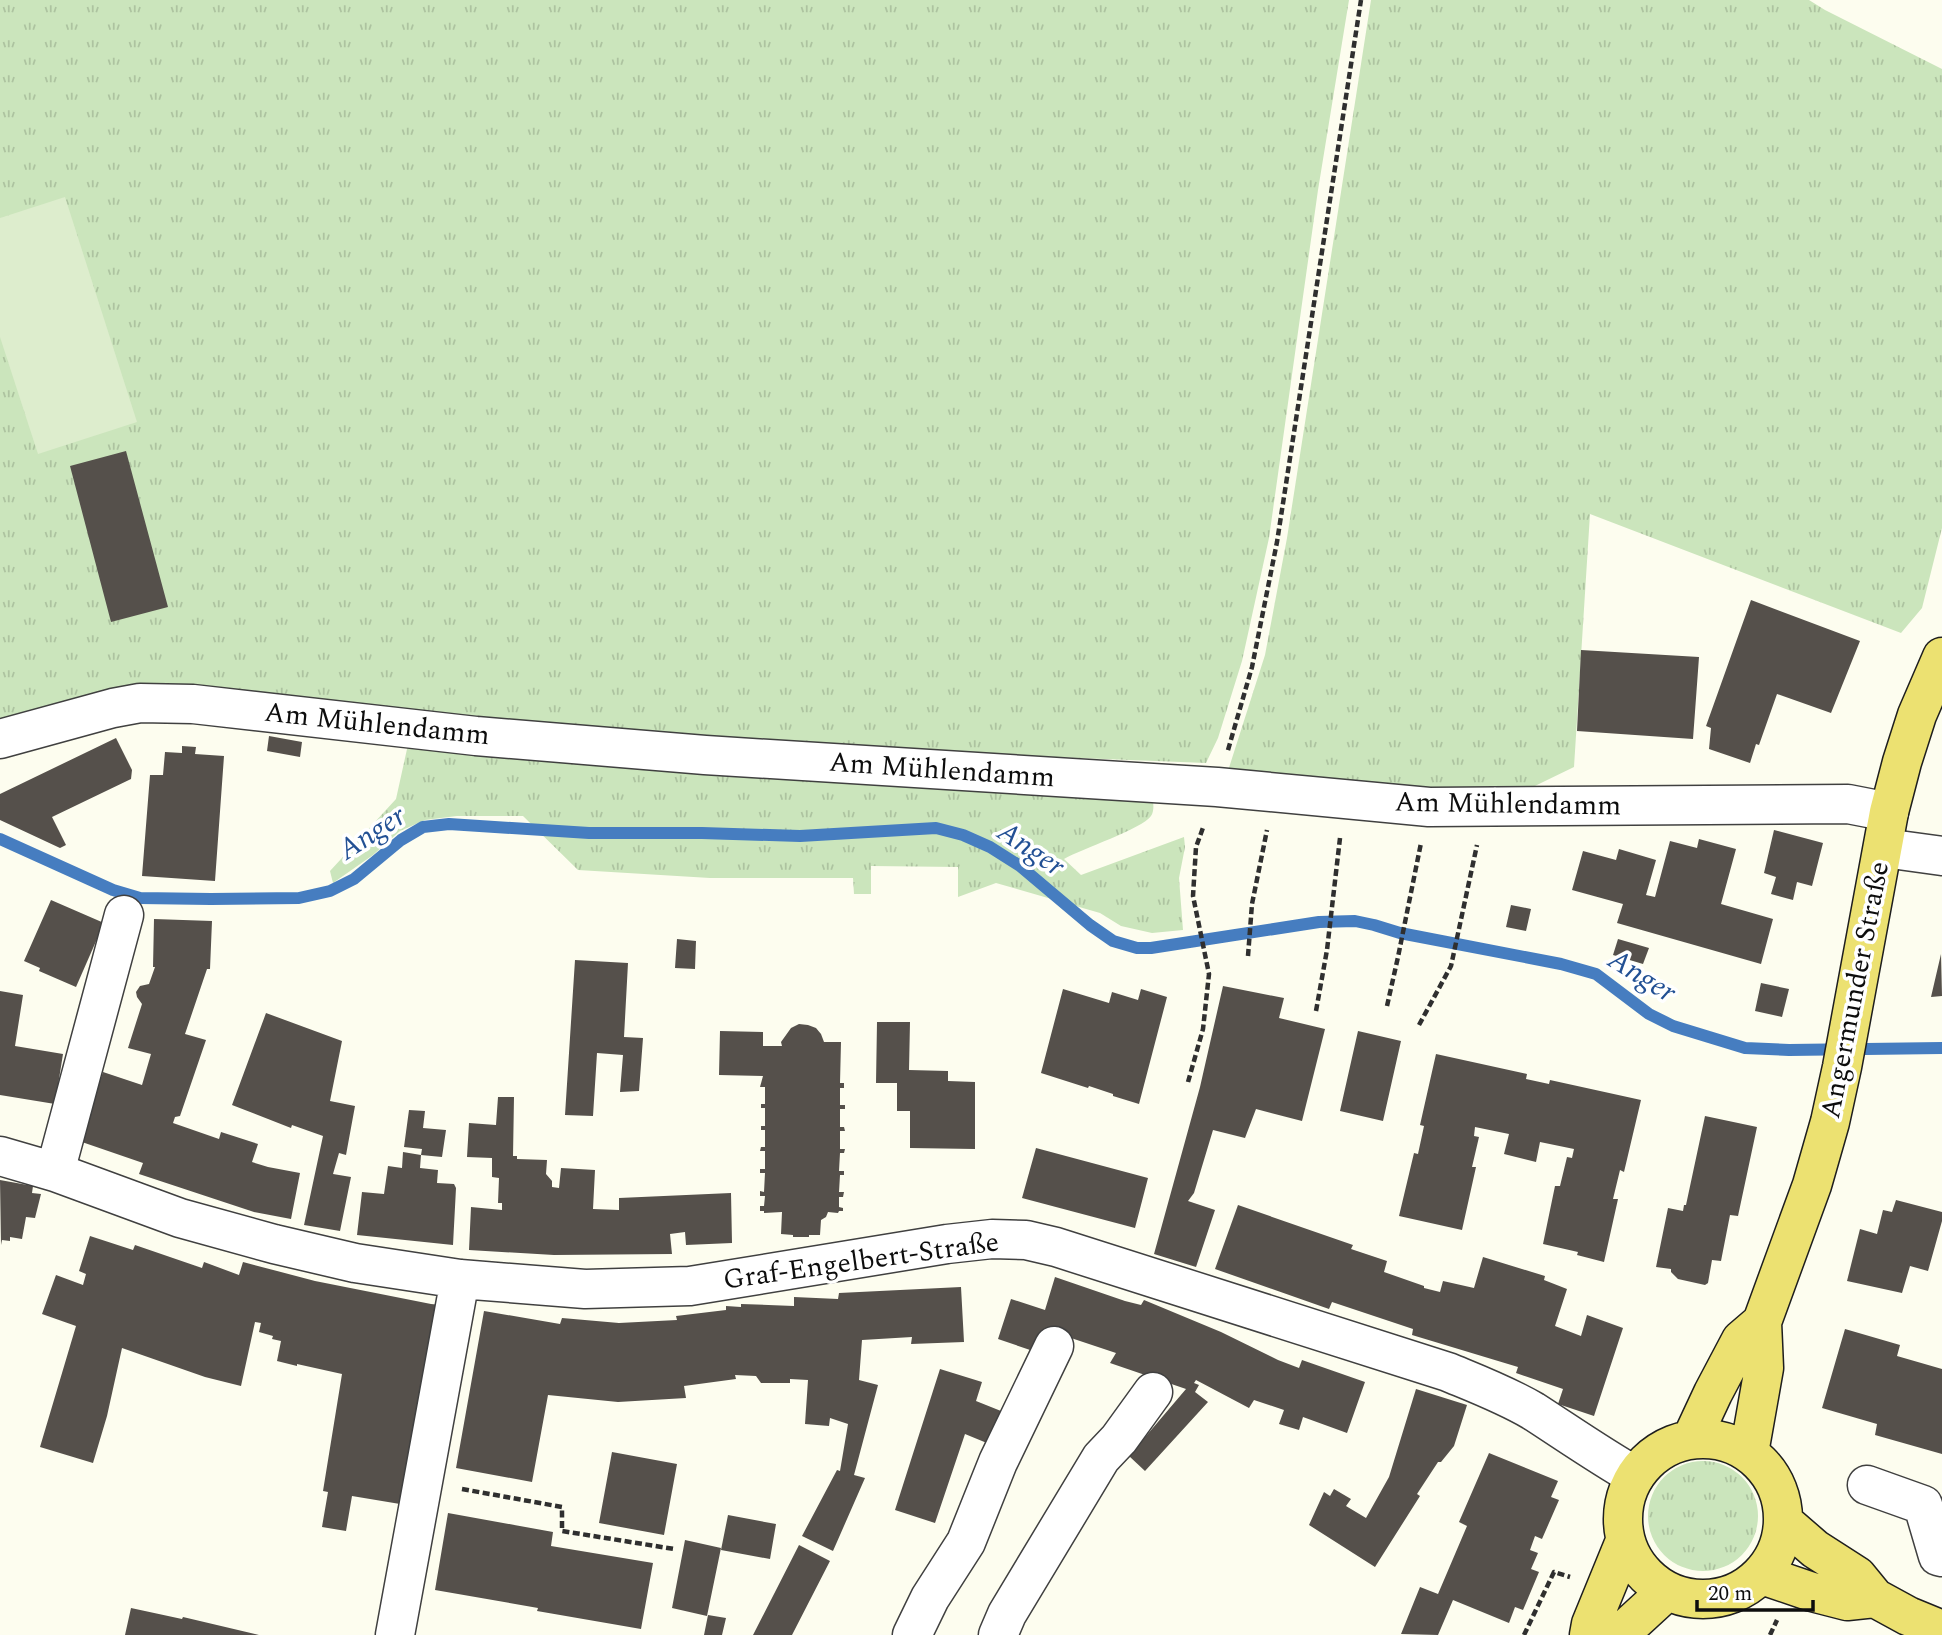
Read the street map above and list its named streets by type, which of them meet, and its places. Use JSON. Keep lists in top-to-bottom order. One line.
{"streets":{"main road":["Angermunder Straße"],"street":["Am Mühlendamm","Graf-Engelbert-Straße"]},"crossings":[["Am Mühlendamm","Angermunder Straße"],["Angermunder Straße","Graf-Engelbert-Straße"]],"water":["Anger"],"scale_bar":"20 m"}
